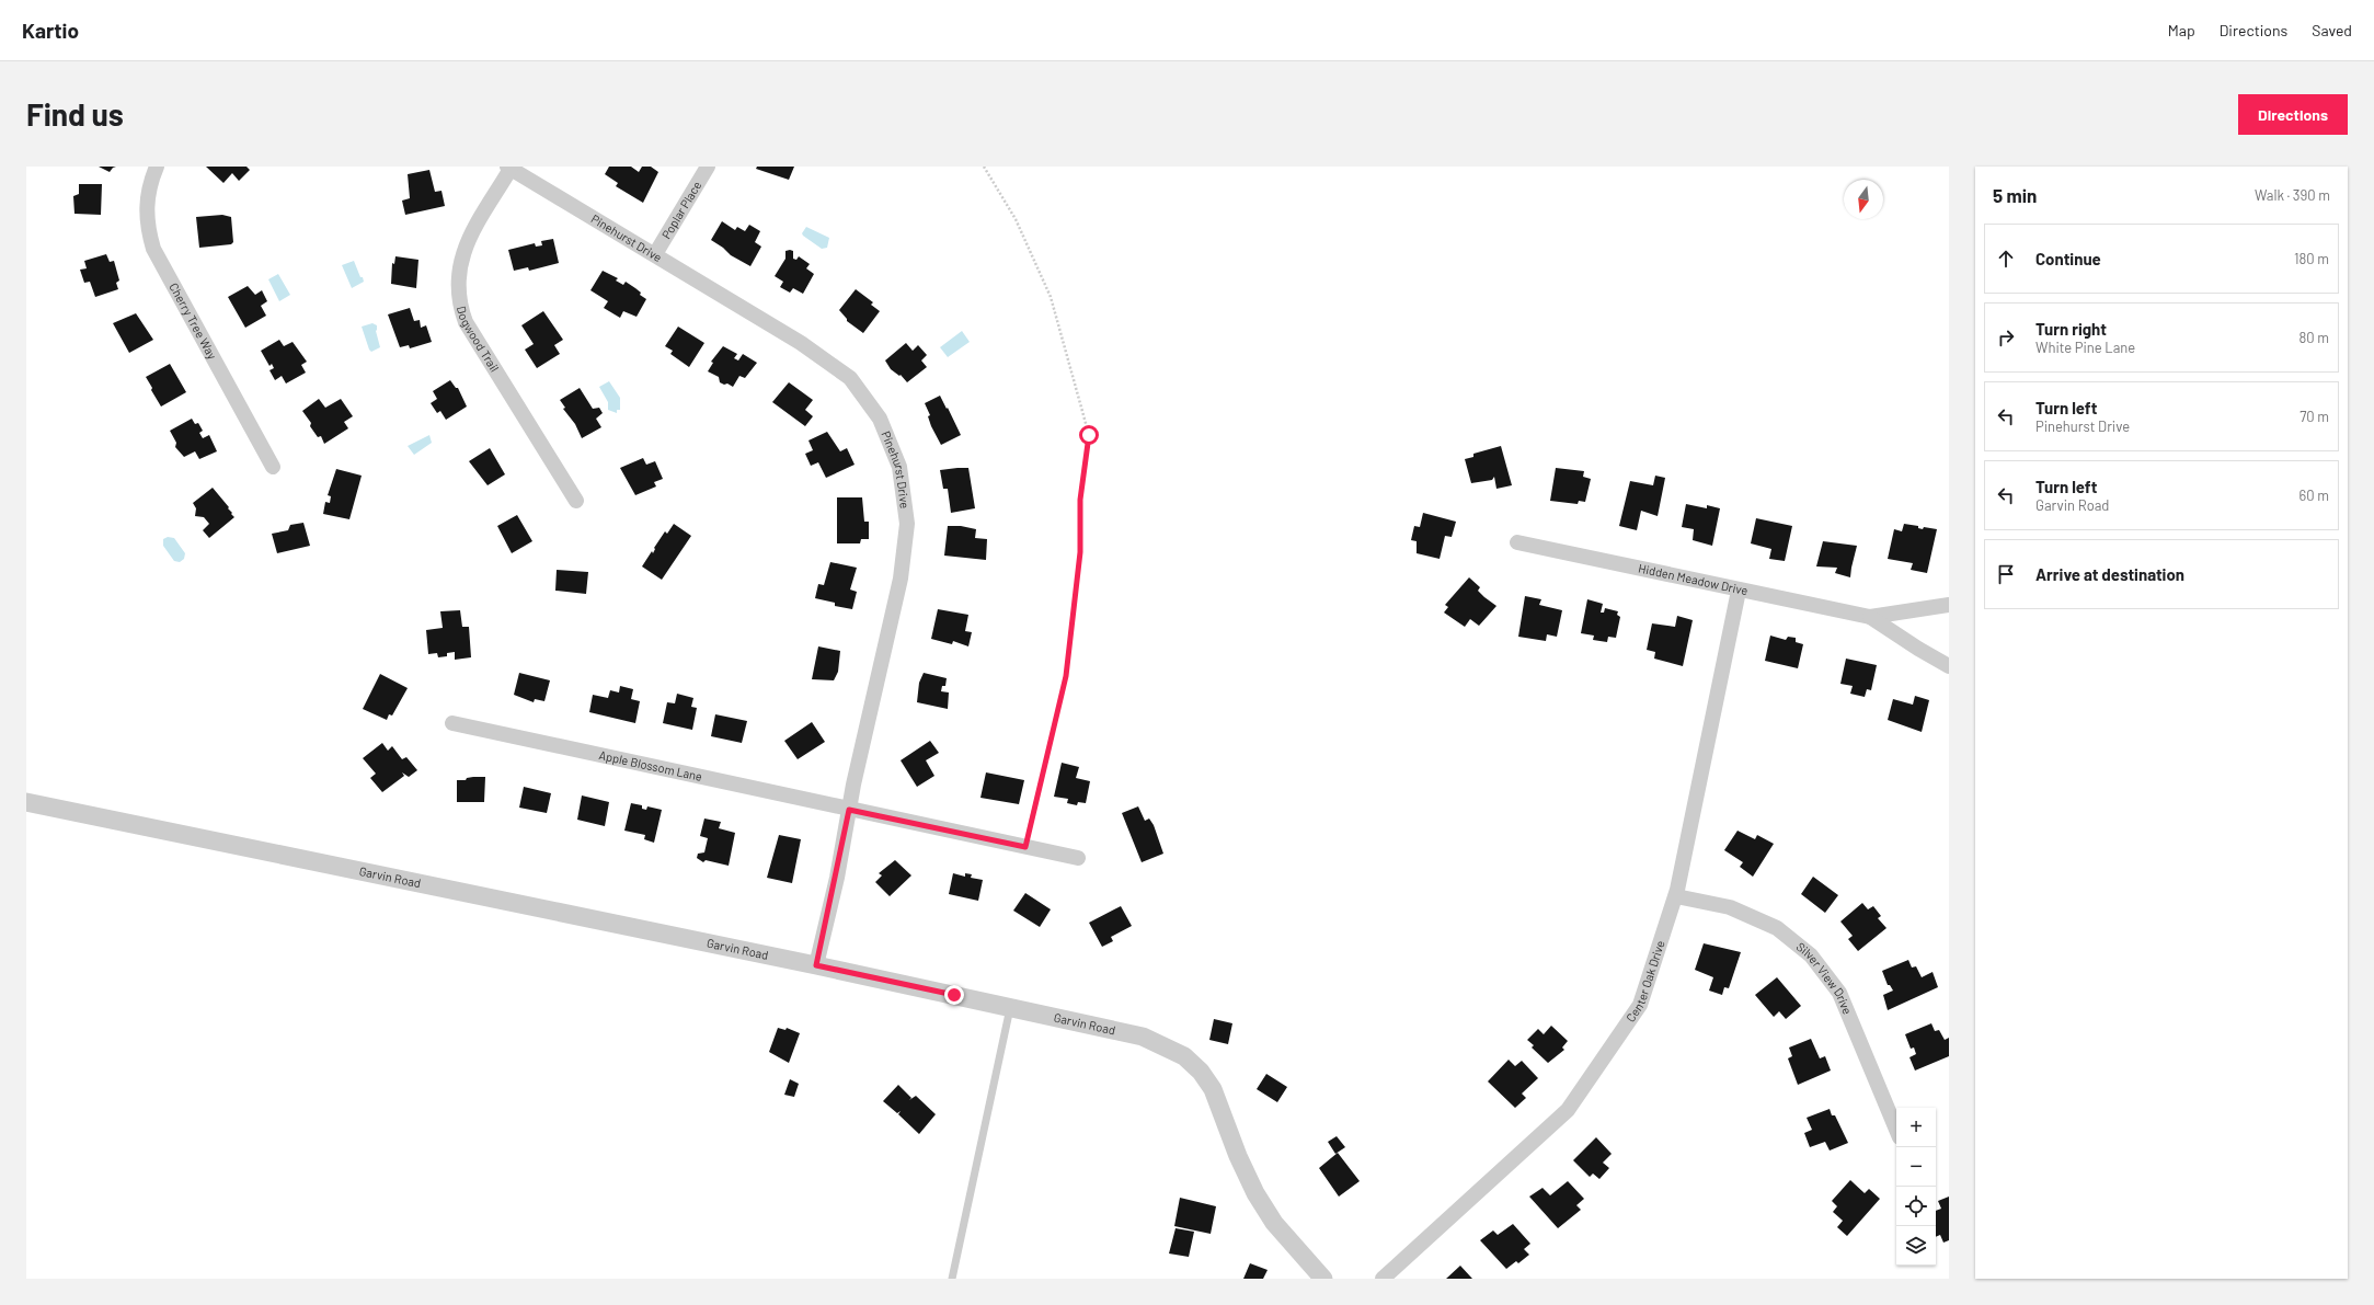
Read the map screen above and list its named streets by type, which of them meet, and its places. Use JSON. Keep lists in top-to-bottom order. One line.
{"streets":{"street":["Poplar Place","Pinehurst Drive","Cherry Tree Way","Dogwood Trail","Hidden Meadow Drive","Apple Blossom Lane","Garvin Road","Center Oak Drive","Silver View Drive"]},"crossings":[["Poplar Place","Pinehurst Drive"],["Pinehurst Drive","Dogwood Trail"],["Pinehurst Drive","Apple Blossom Lane"],["Pinehurst Drive","Garvin Road"],["Hidden Meadow Drive","Center Oak Drive"],["Center Oak Drive","Silver View Drive"]],"north":"bottom","page":{"header":"Kartio","nav":["Map","Directions","Saved"],"buttons":"Directions","title":"Find us","heading":["5 min","Walk · 390 m"],"list":[["Continue","180 m"],["Turn right","White Pine Lane","80 m"],["Turn left","Pinehurst Drive","70 m"],["Turn left","Garvin Road","60 m"],"Arrive at destination"],"map_buttons":["+","−"]}}
